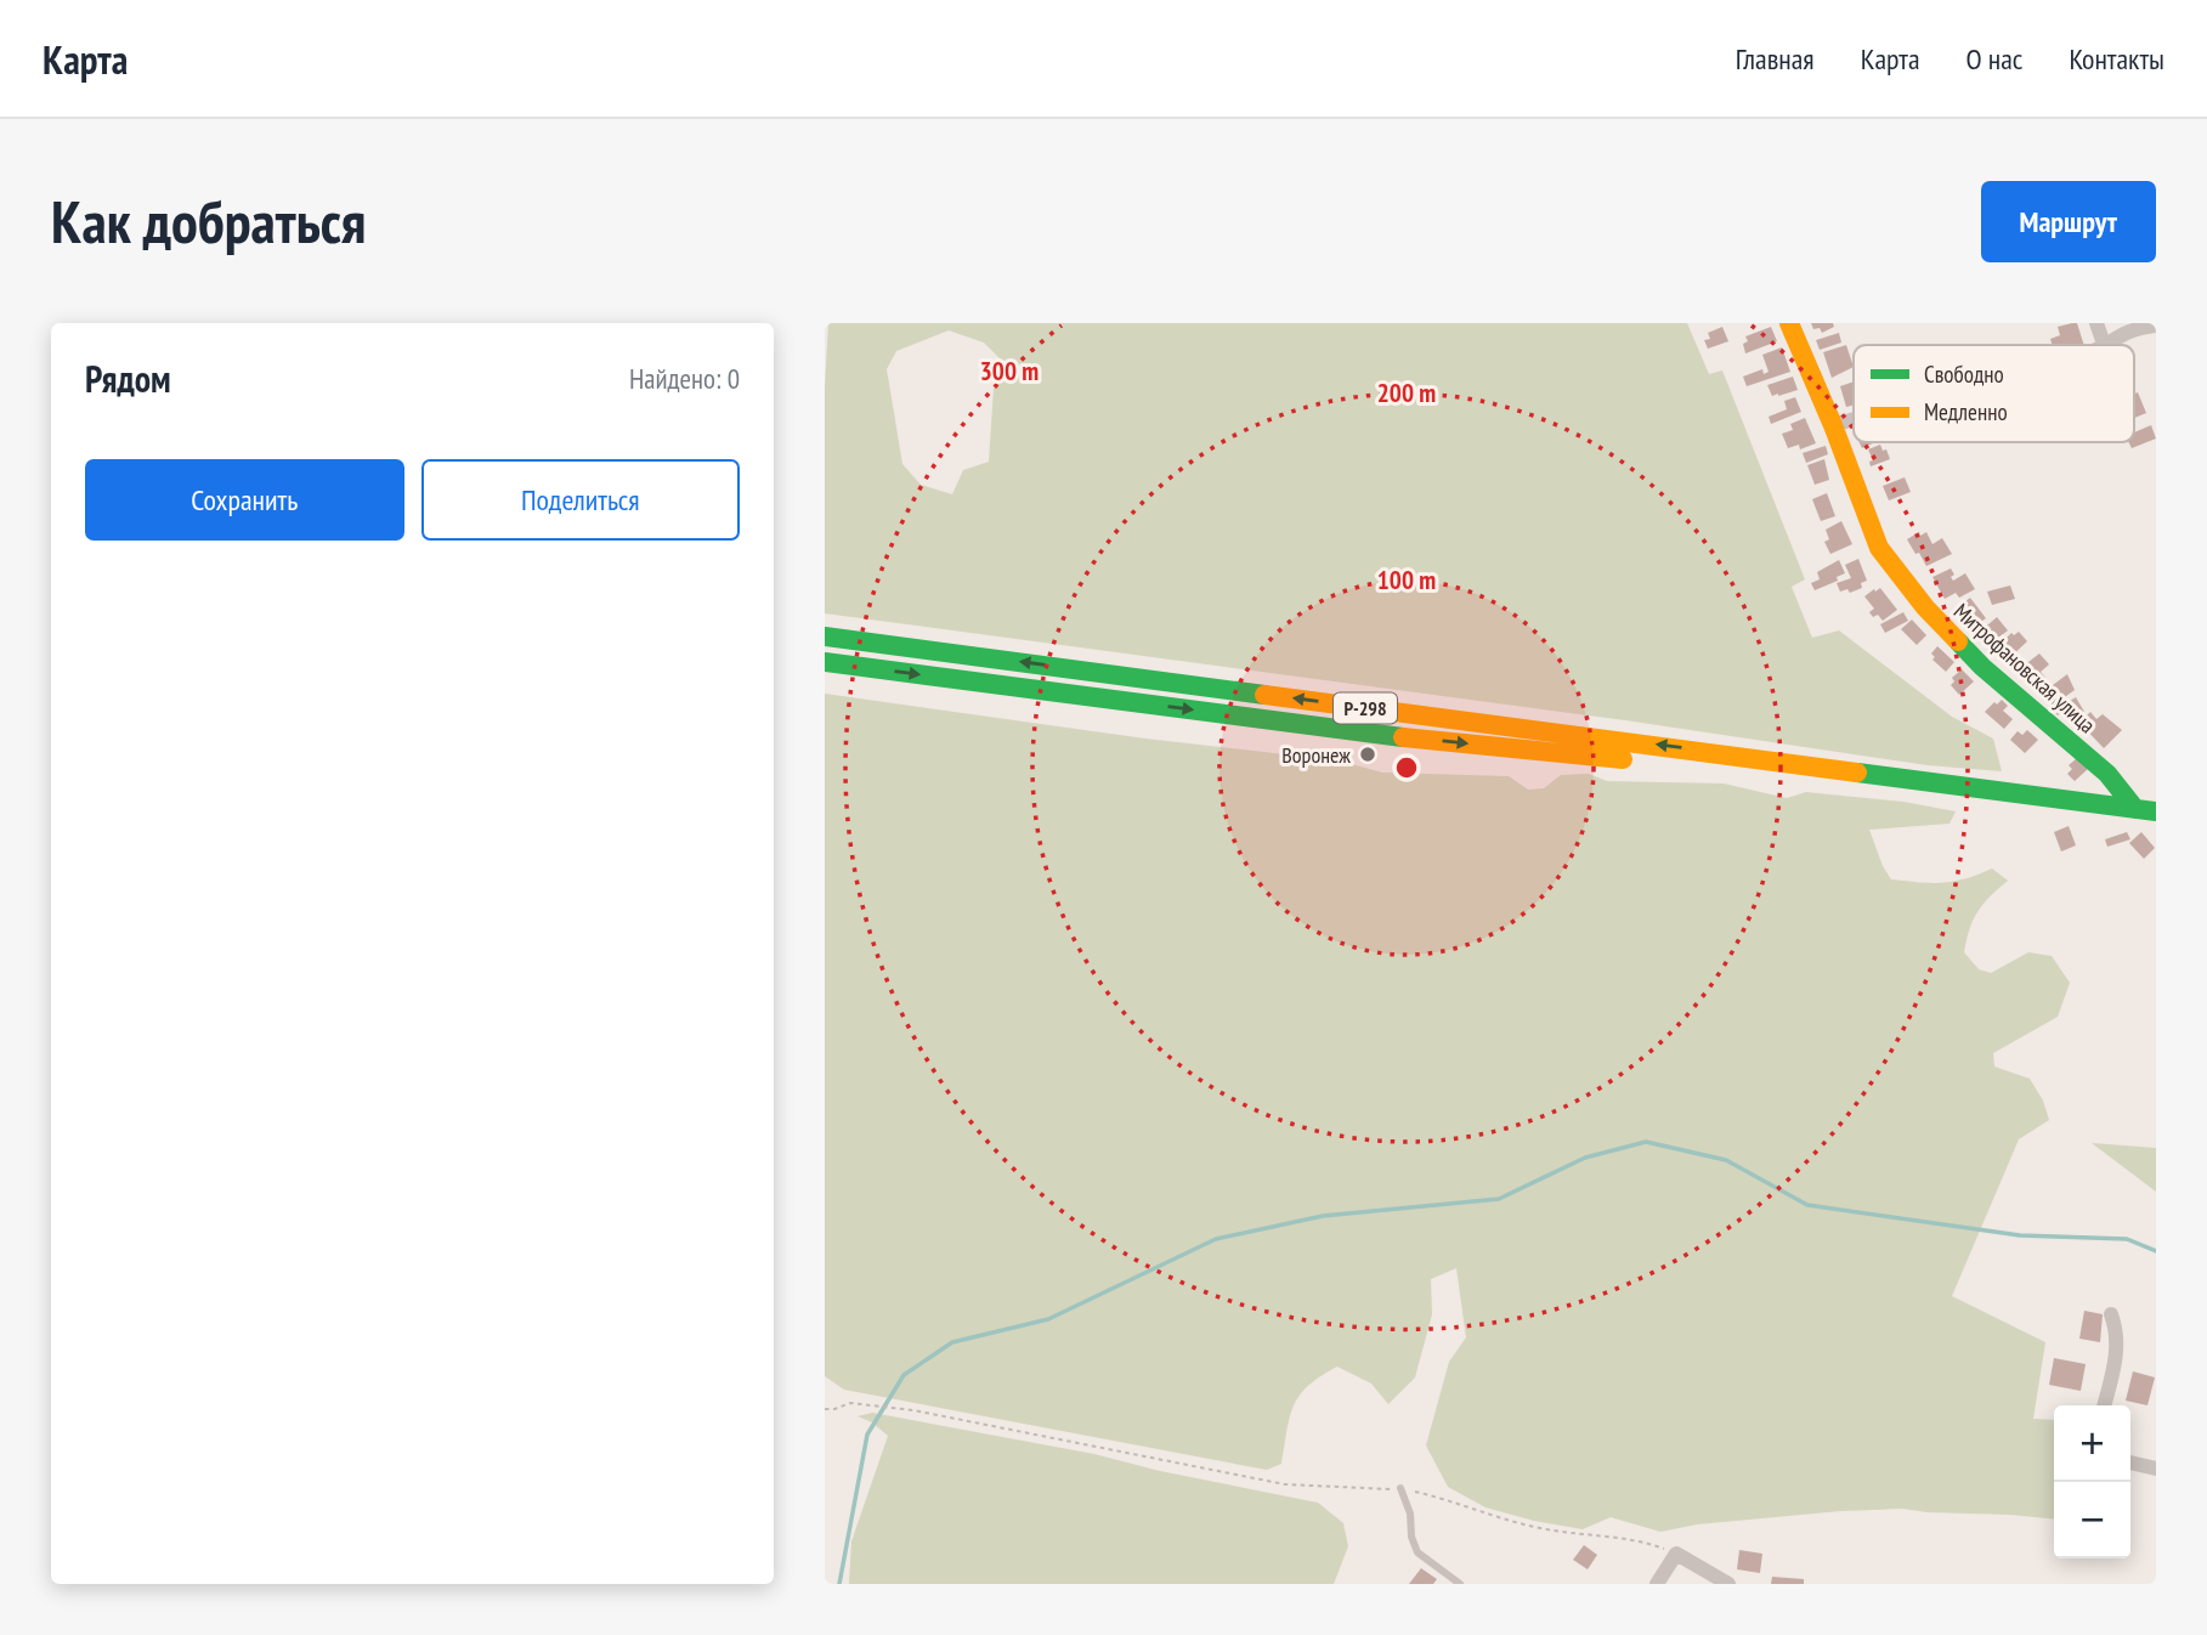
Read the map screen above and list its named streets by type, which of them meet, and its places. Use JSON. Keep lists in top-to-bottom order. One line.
{"streets":{"main road":["Митрофановская улица","Р-298"]},"crossings":[["Митрофановская улица","Р-298"]],"places":["Воронеж"],"legend":["Свободно","Медленно"],"page":{"header":"Карта","nav":["Главная","Карта","О нас","Контакты"],"buttons":["Маршрут",["Сохранить","Поделиться"]],"title":"Как добраться","heading":["Рядом","Найдено: 0"],"map_buttons":["+","−"]},"rings":["300 m","200 m","100 m"]}
